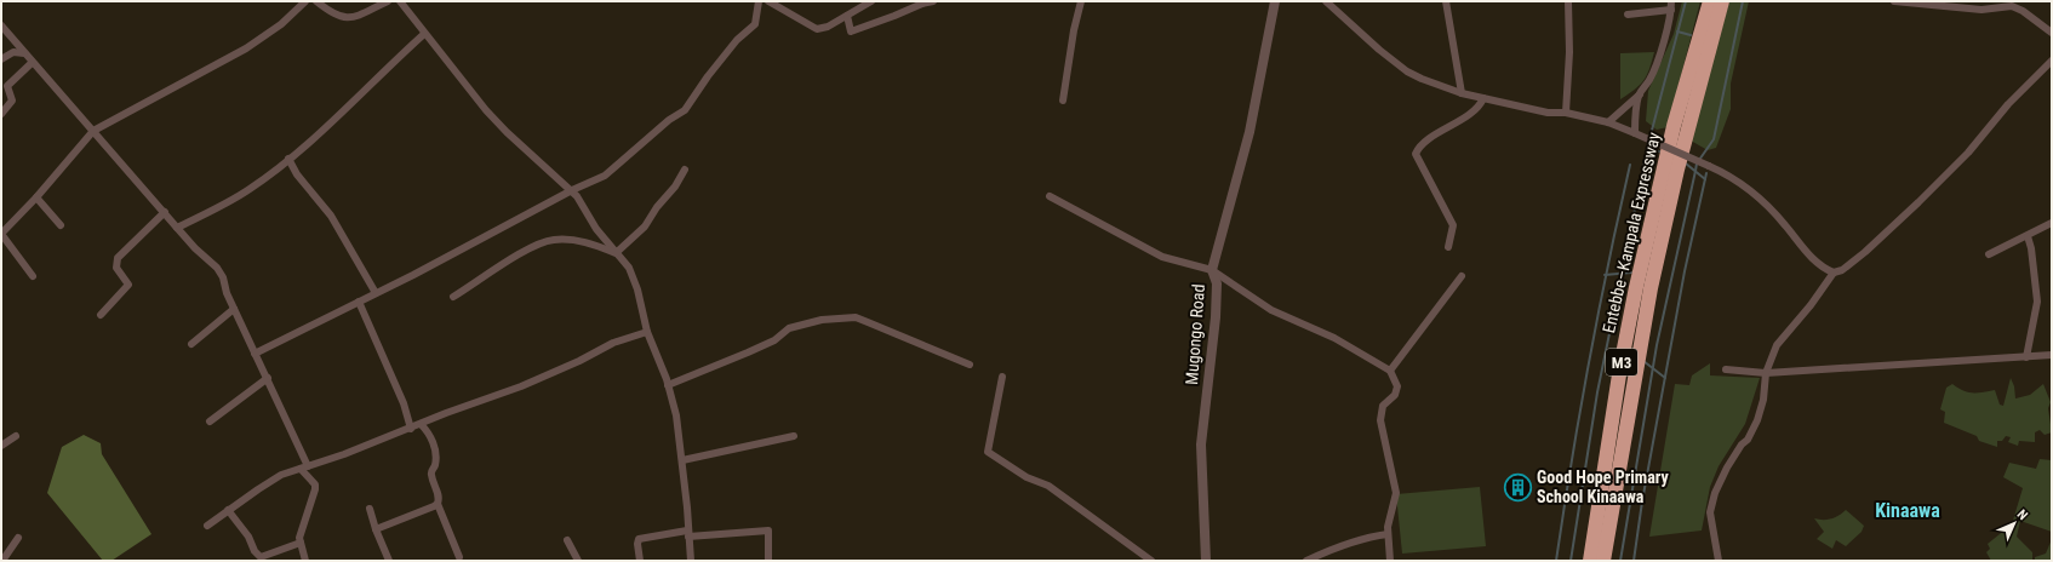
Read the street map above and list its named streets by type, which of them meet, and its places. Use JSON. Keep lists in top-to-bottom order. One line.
{"streets":{"highway":["Entebbe–Kampala Expressway","M3"],"street":["Mugongo Road"]},"districts":["Kinaawa"],"places":{"building":["Good Hope Primary School Kinaawa"]},"north":"top right"}
